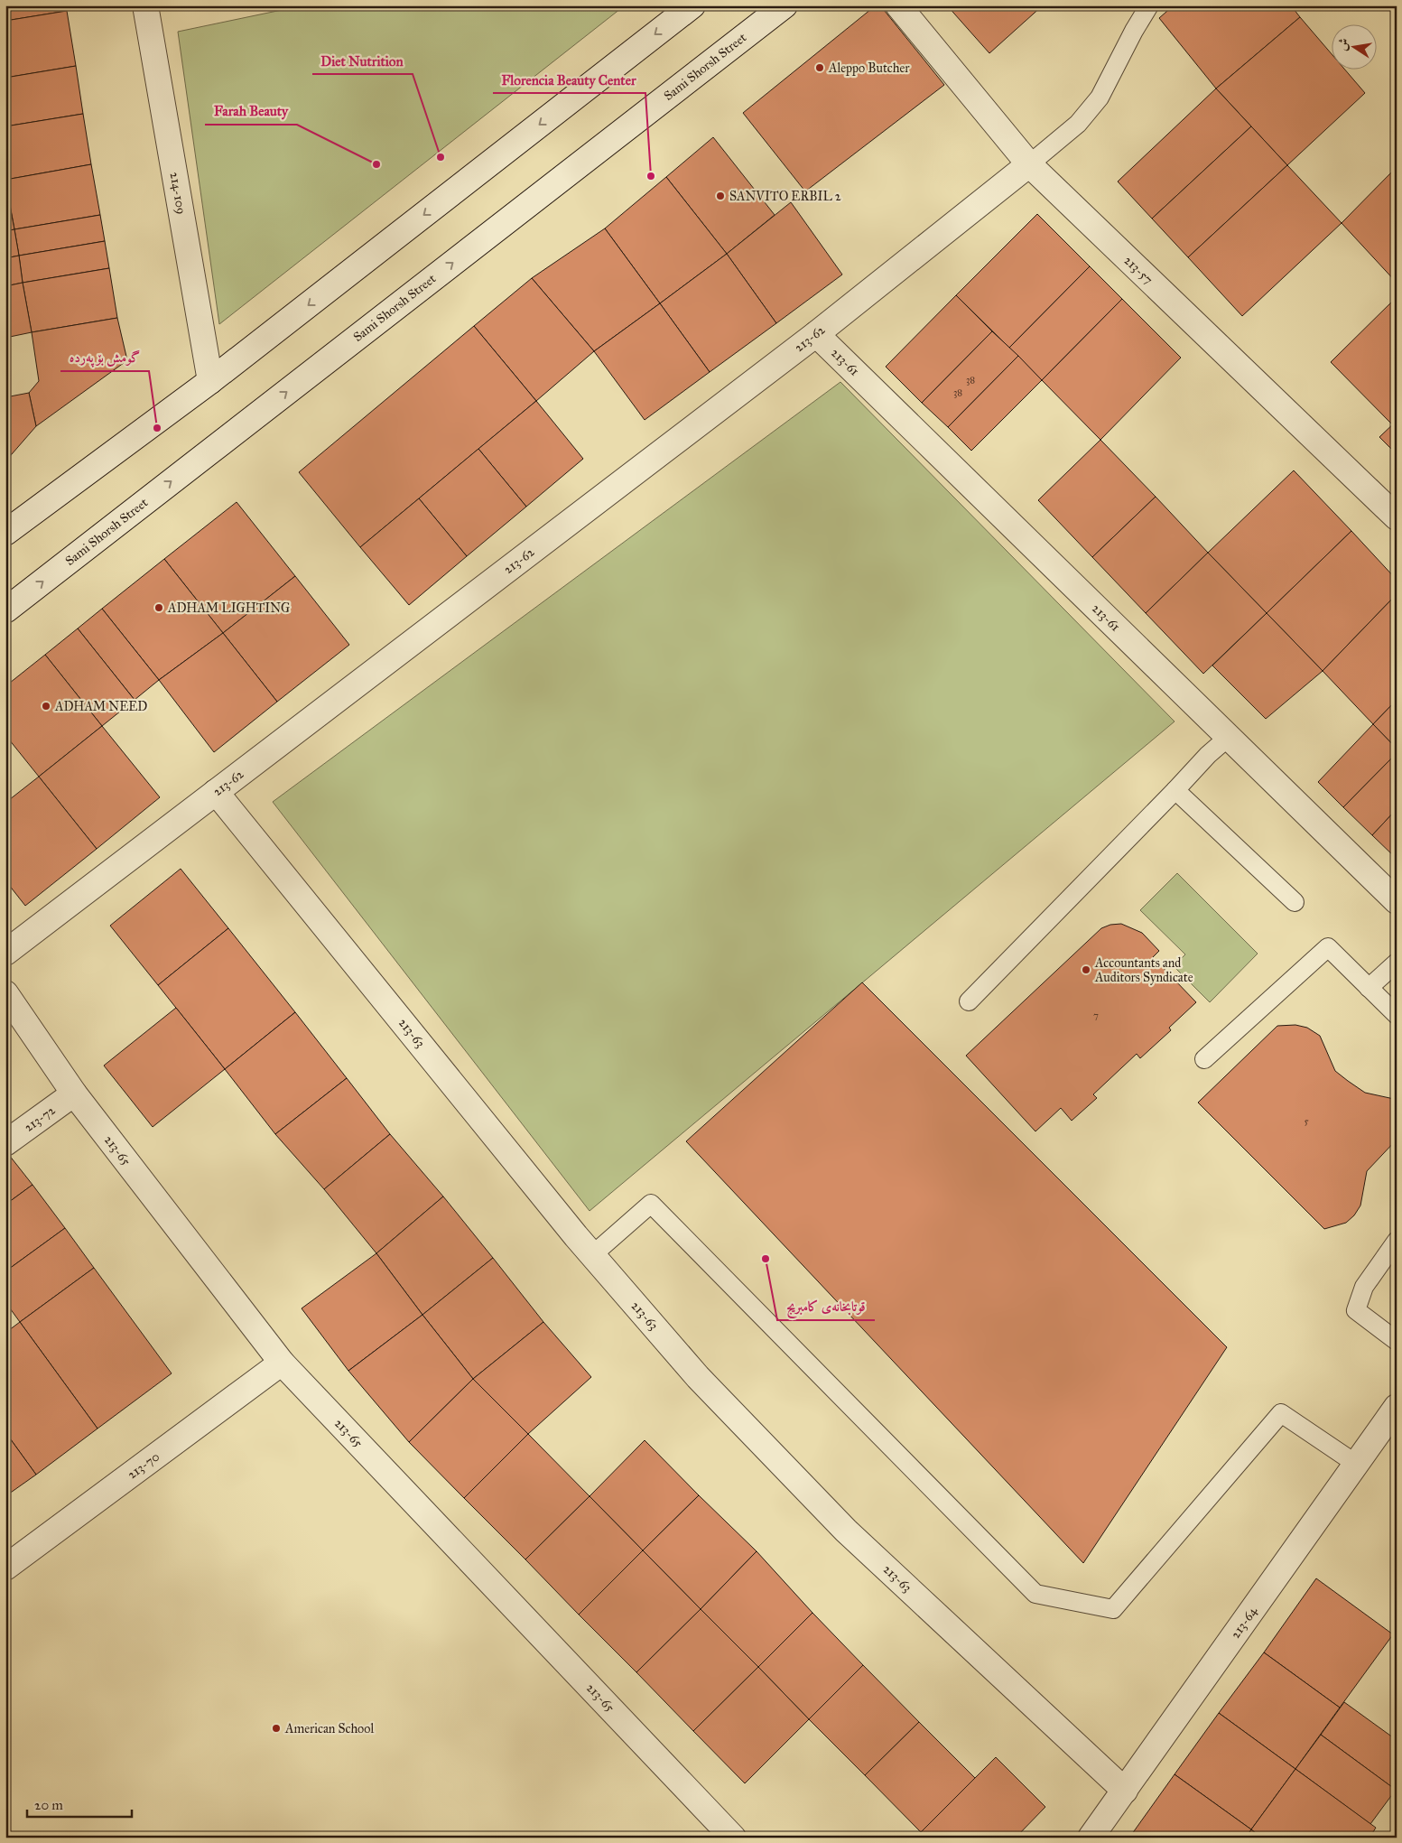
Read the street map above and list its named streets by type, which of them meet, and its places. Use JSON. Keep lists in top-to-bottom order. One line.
{"streets":{"street":["Sami Shorsh Street","214-109","213-57","213-62","213-61","213-63","213-72","213-65","213-70","213-64"]},"crossings":[["213-57","213-62"],["213-62","213-61"],["213-62","213-63"],["213-63","213-64"],["213-72","213-65"],["213-65","213-70"]],"places":["Aleppo Butcher","Diet Nutrition","Farah Beauty","Florencia Beauty Center","SANVITO ERBIL 2","گومش بۆ پەردە","ADHAM LIGHTING","ADHAM NEED","Accountants and Auditors Syndicate","قوتابخانەی کامبریج","American School"],"house_numbers":["38","38","7","5"],"scale_bar":"20 m","north":"left"}
